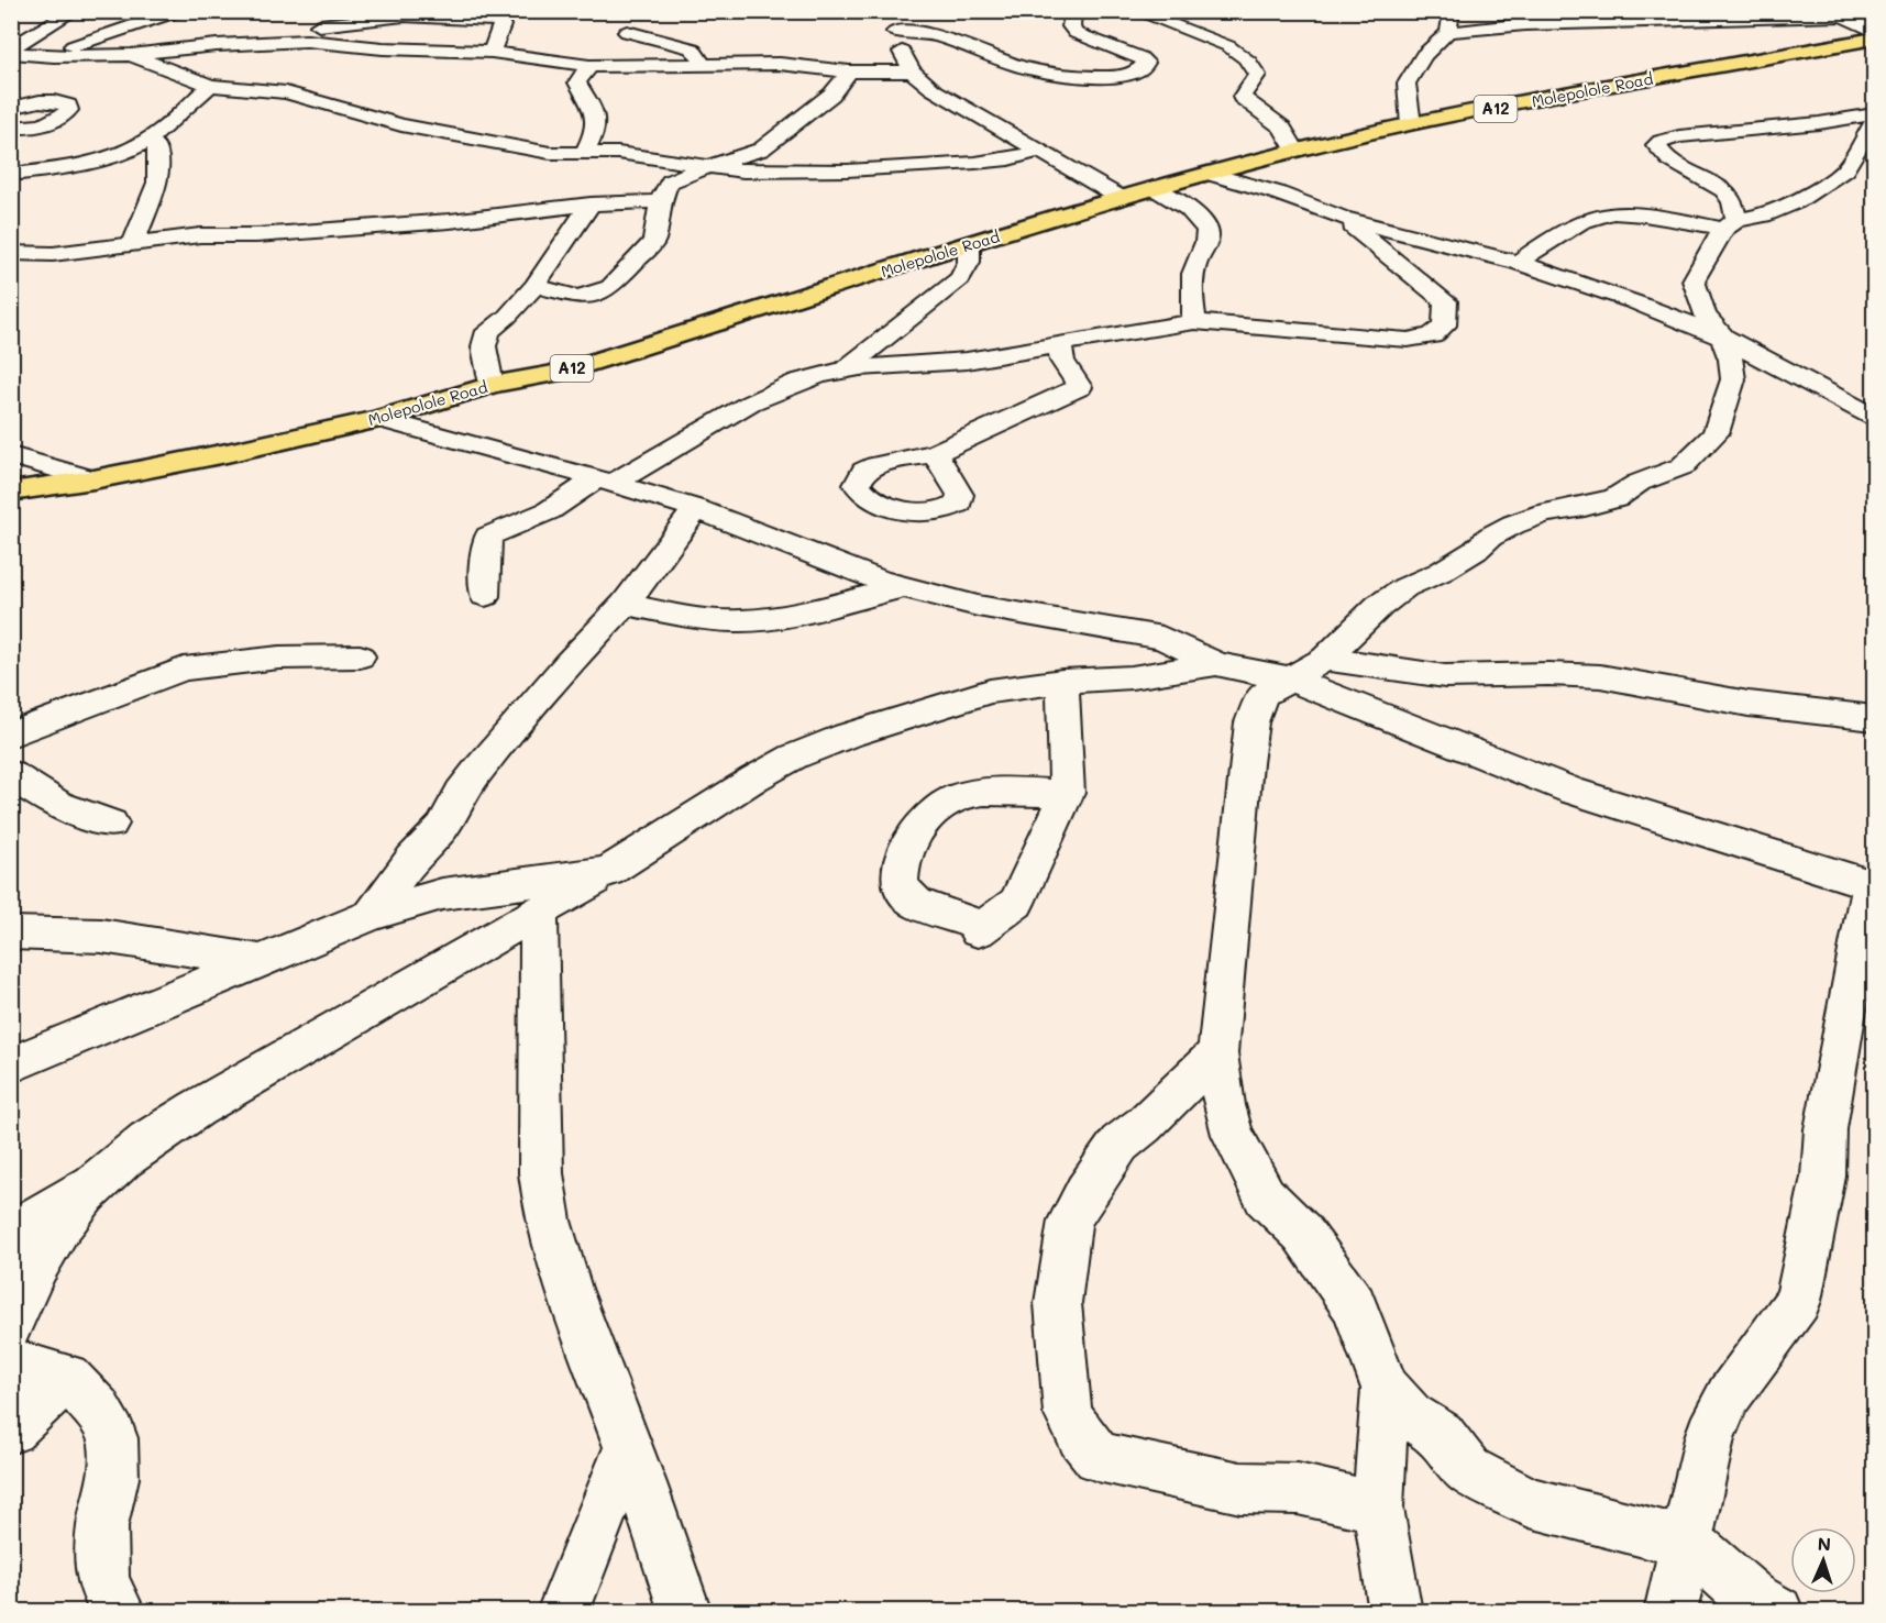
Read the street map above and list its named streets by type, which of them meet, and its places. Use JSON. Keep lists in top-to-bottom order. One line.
{"streets":{"main road":["Molepolole Road","A12"]},"north":"top"}
